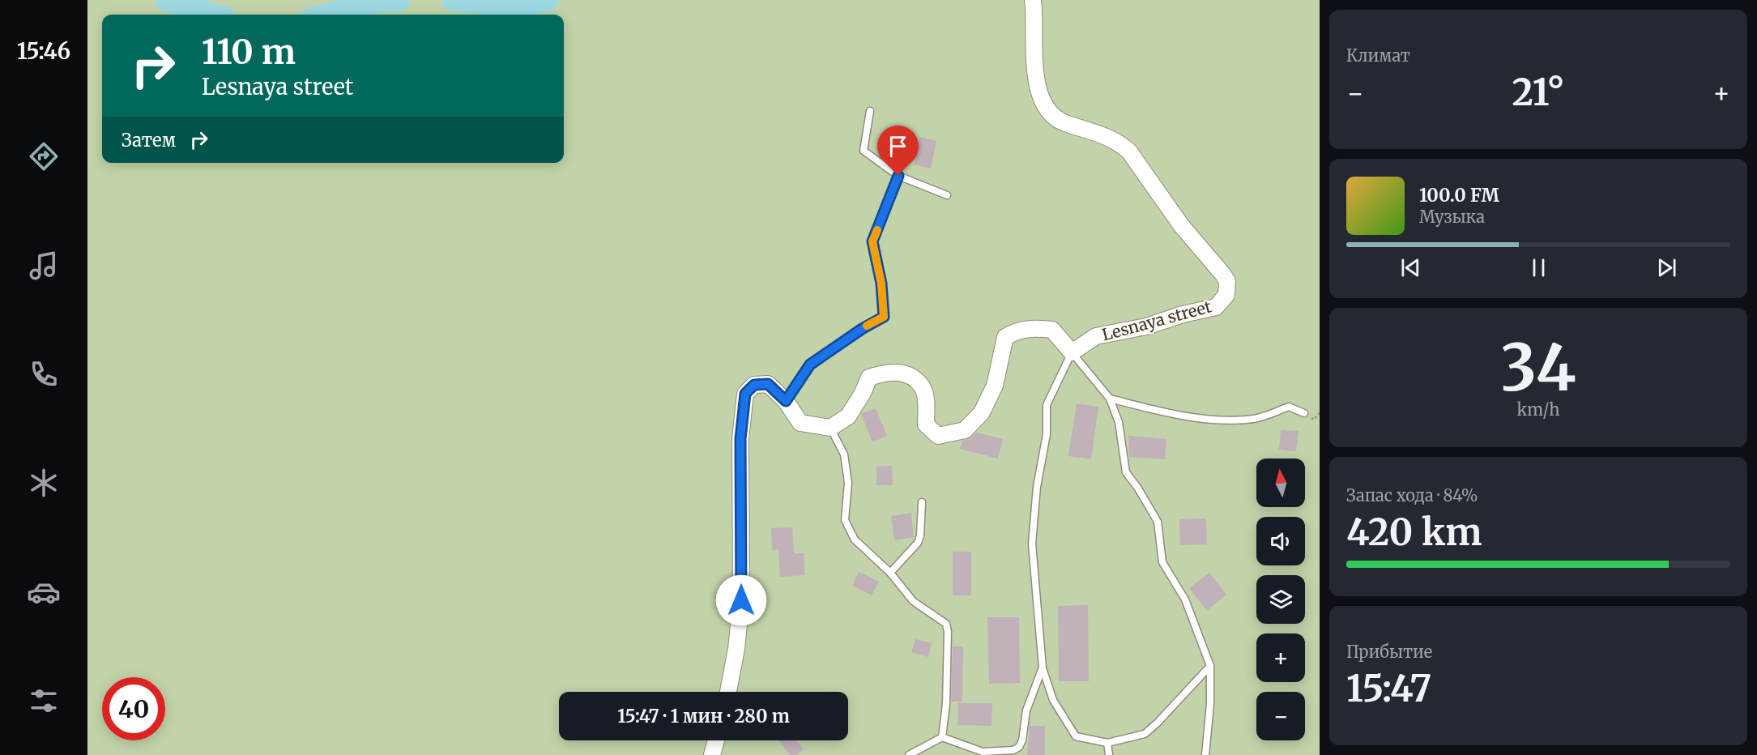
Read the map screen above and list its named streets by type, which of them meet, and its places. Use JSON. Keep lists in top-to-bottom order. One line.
{"streets":{"street":["Lesnaya street"]},"north":"top","page":{"tabs":"15:46","tile":["Климат",["34","km/h"],["Запас хода · 84%","420 km"],["Прибытие","15:47"]],"turn":["110 m","Lesnaya street"],"heat":["−","21°","+"],"then":"Затем","song":["100.0 FM","Музыка"],"map_buttons":["+","−"],"limit":"40","trip":"15:47 · 1 мин · 280 m"}}
